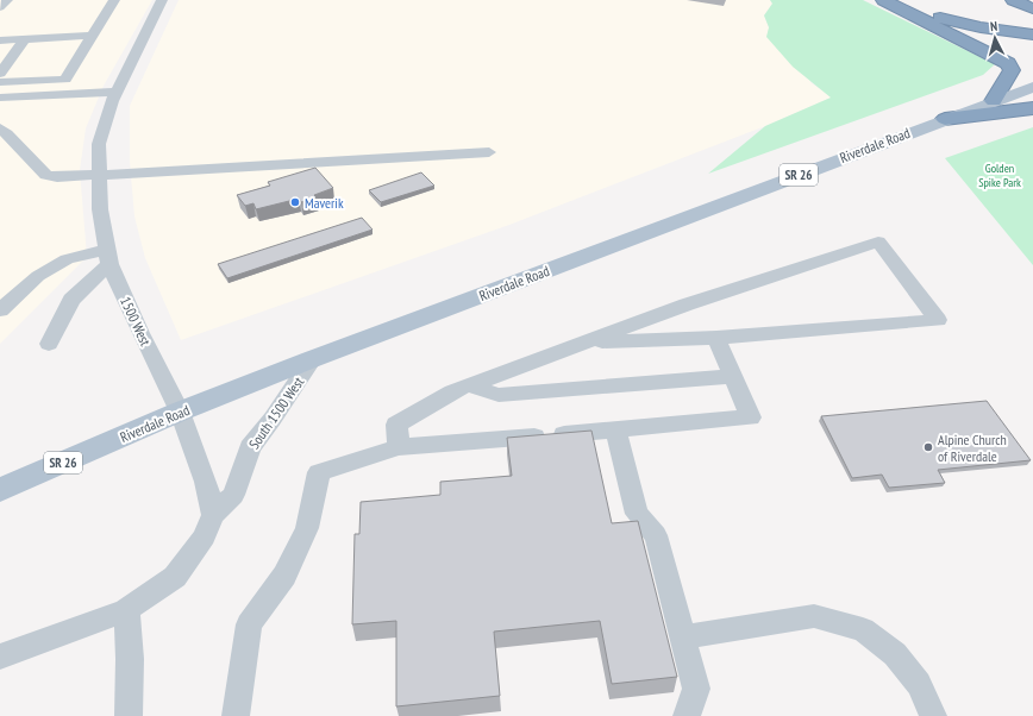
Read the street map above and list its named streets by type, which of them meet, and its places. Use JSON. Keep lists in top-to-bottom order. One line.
{"streets":{"main road":["Riverdale Road","SR 26"],"street":["1500 West","South 1500 West"]},"crossings":[["Riverdale Road","1500 West"],["Riverdale Road","South 1500 West"],["1500 West","South 1500 West"]],"parks":["Golden Spike Park"],"places":["Maverik","Alpine Church of Riverdale"],"north":"top"}
